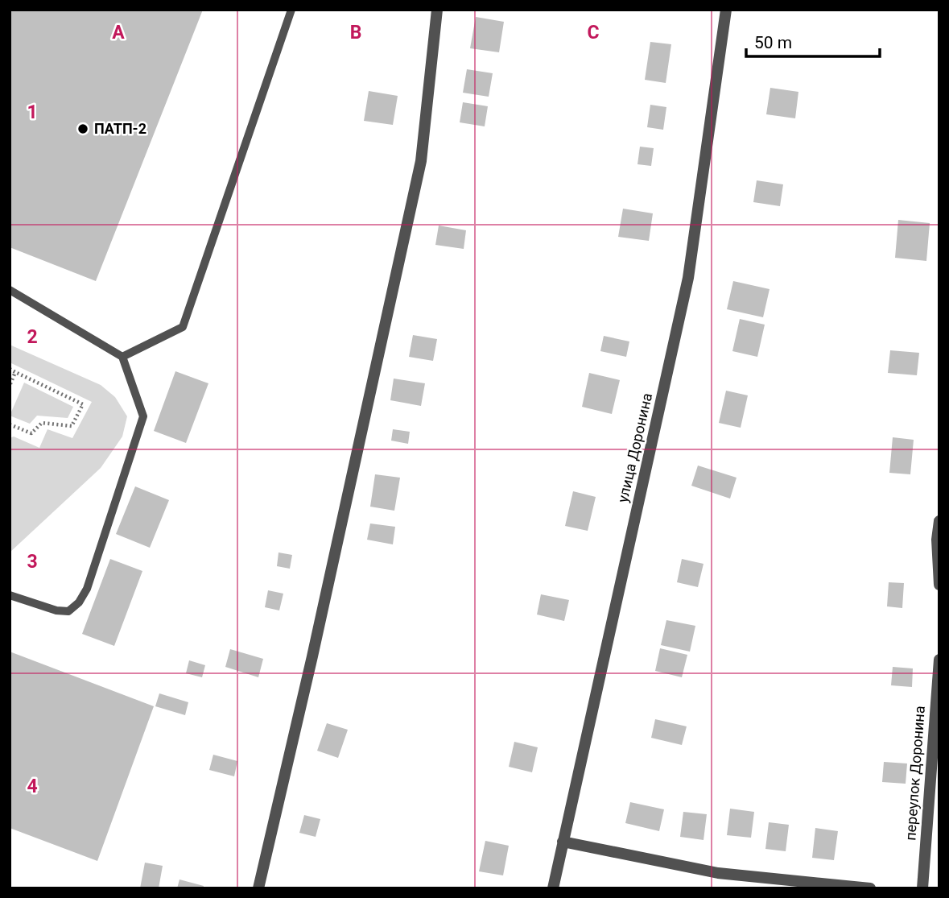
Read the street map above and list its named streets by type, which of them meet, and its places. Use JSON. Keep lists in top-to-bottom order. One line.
{"streets":{"street":["улица Доронина","переулок Доронина"]},"places":["ПАТП-2"],"scale_bar":"50 m","grid":{"columns":["A","B","C"],"rows":["1","2","3","4"]}}
